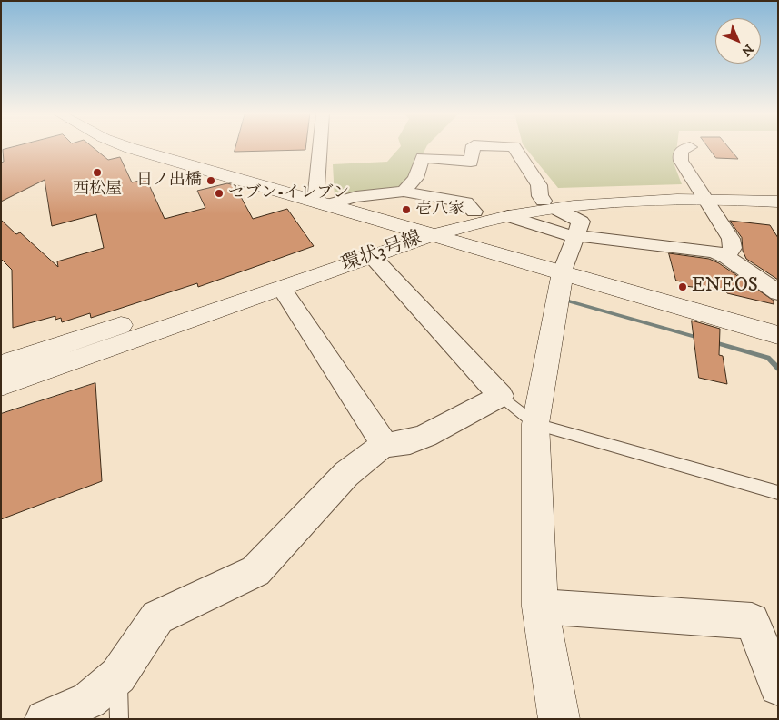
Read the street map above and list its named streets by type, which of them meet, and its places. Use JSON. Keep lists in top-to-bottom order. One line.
{"streets":{"street":["環状3号線"]},"places":["西松屋","日ノ出橋","セブン-イレブン","壱八家","ENEOS"],"north":"bottom right"}
